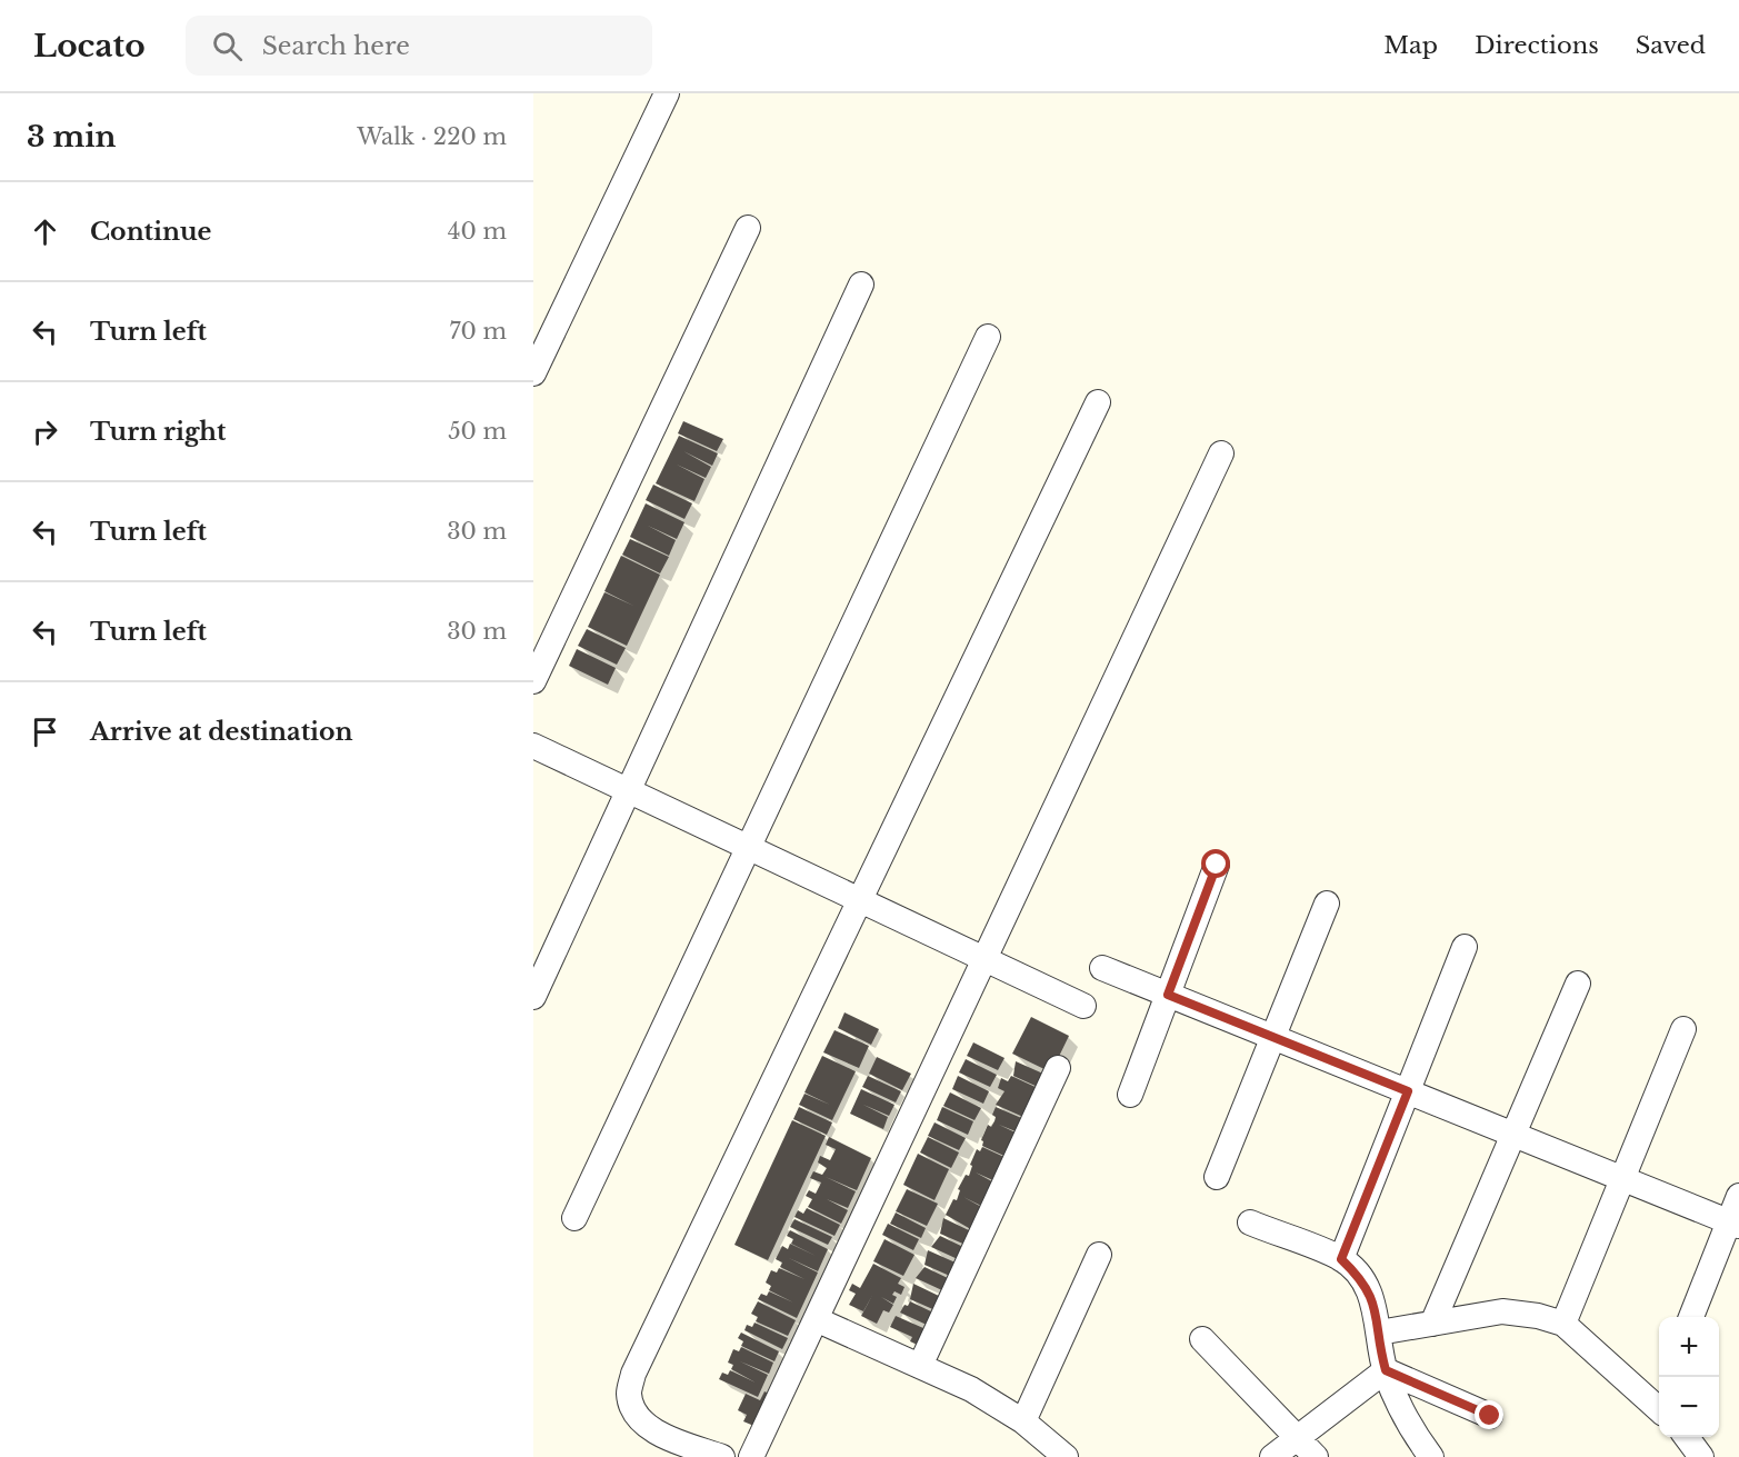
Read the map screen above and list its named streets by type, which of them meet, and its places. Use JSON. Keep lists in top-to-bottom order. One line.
{"page":{"header":"Locato","search":"Search here","nav":["Map","Directions","Saved"],"heading":["3 min","Walk · 220 m"],"list":[["Continue","40 m"],["Turn left","70 m"],["Turn right","50 m"],["Turn left","30 m"],["Turn left","30 m"],"Arrive at destination"],"map_buttons":["+","−"]}}
